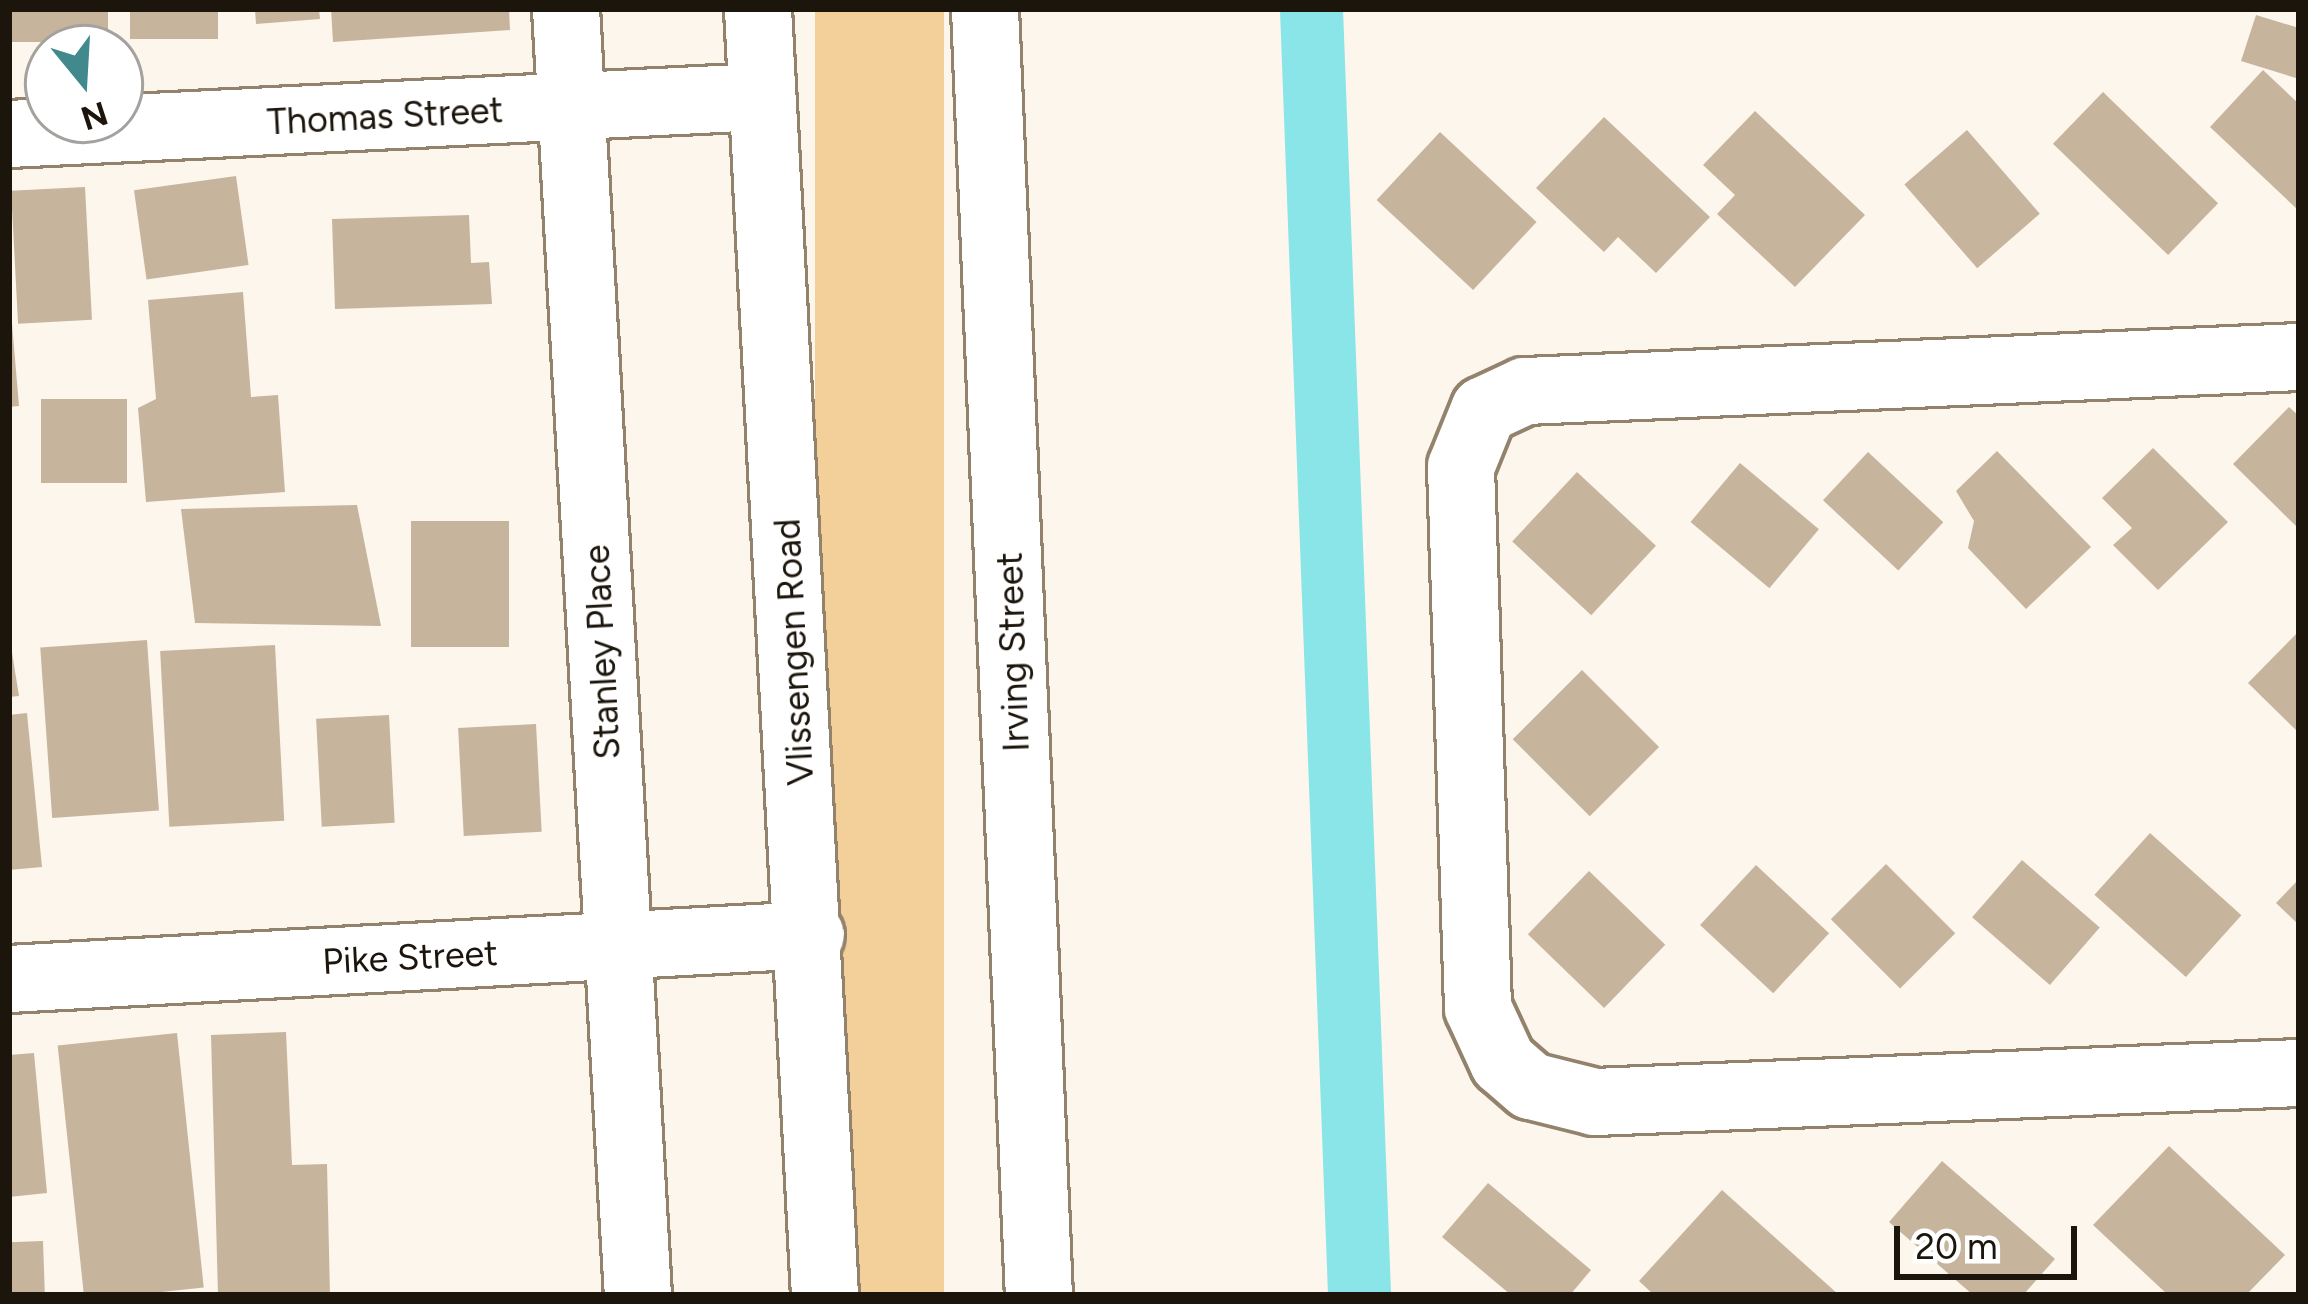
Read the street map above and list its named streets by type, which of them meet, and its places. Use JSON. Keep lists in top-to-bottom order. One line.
{"streets":{"street":["Thomas Street","Stanley Place","Vlissengen Road","Irving Street","Pike Street"]},"crossings":[["Thomas Street","Stanley Place"],["Thomas Street","Vlissengen Road"],["Stanley Place","Pike Street"],["Vlissengen Road","Pike Street"]],"scale_bar":"20 m","north":"bottom"}
